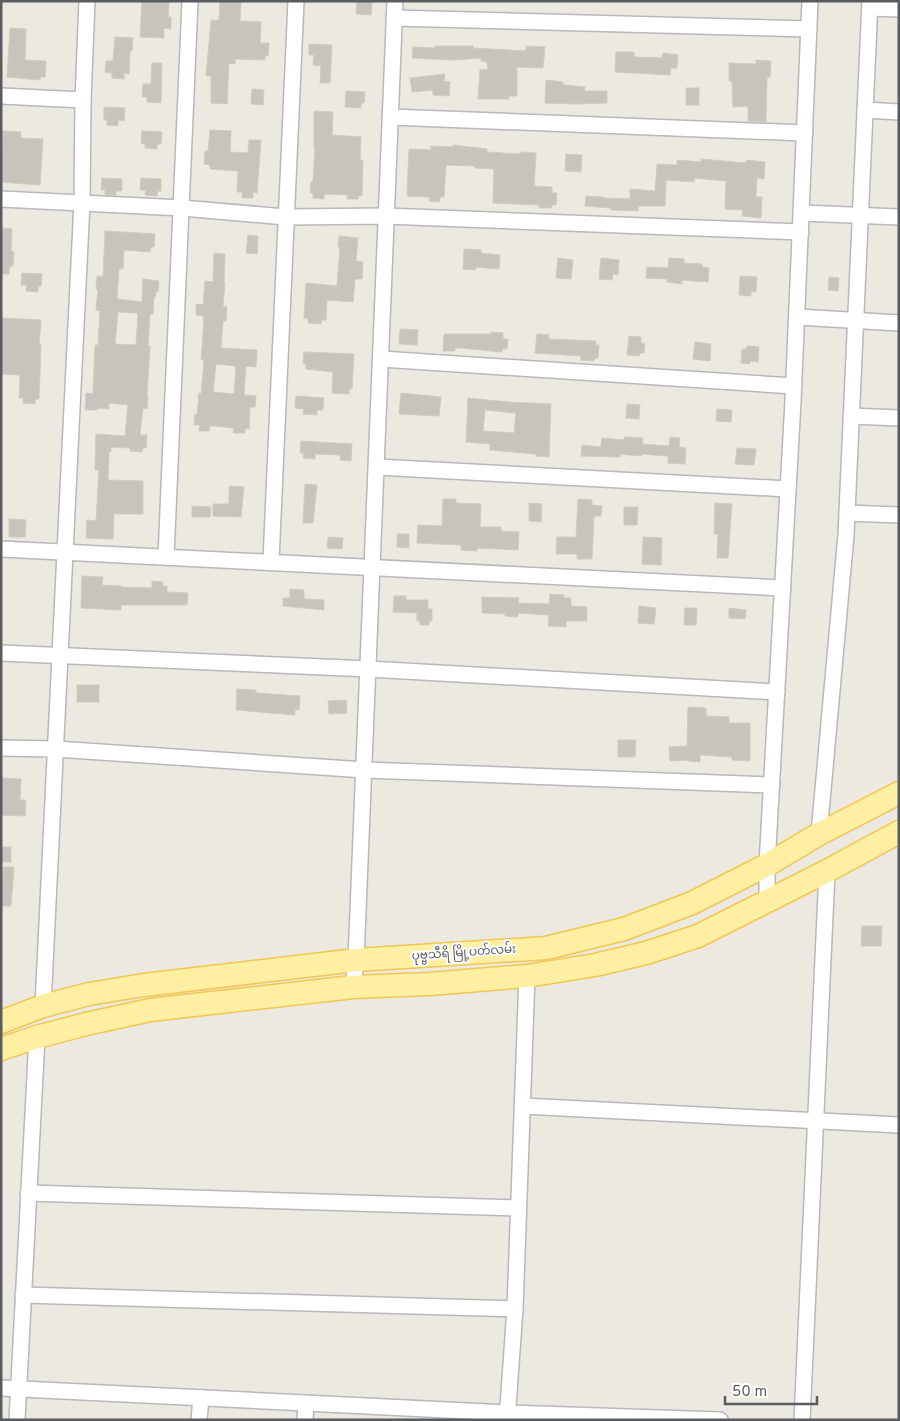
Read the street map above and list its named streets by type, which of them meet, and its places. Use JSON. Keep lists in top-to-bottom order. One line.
{"streets":{"main road":["ပုဗ္ဗသီရိ မြို့ပတ်လမ်း"]},"scale_bar":"50 m"}
